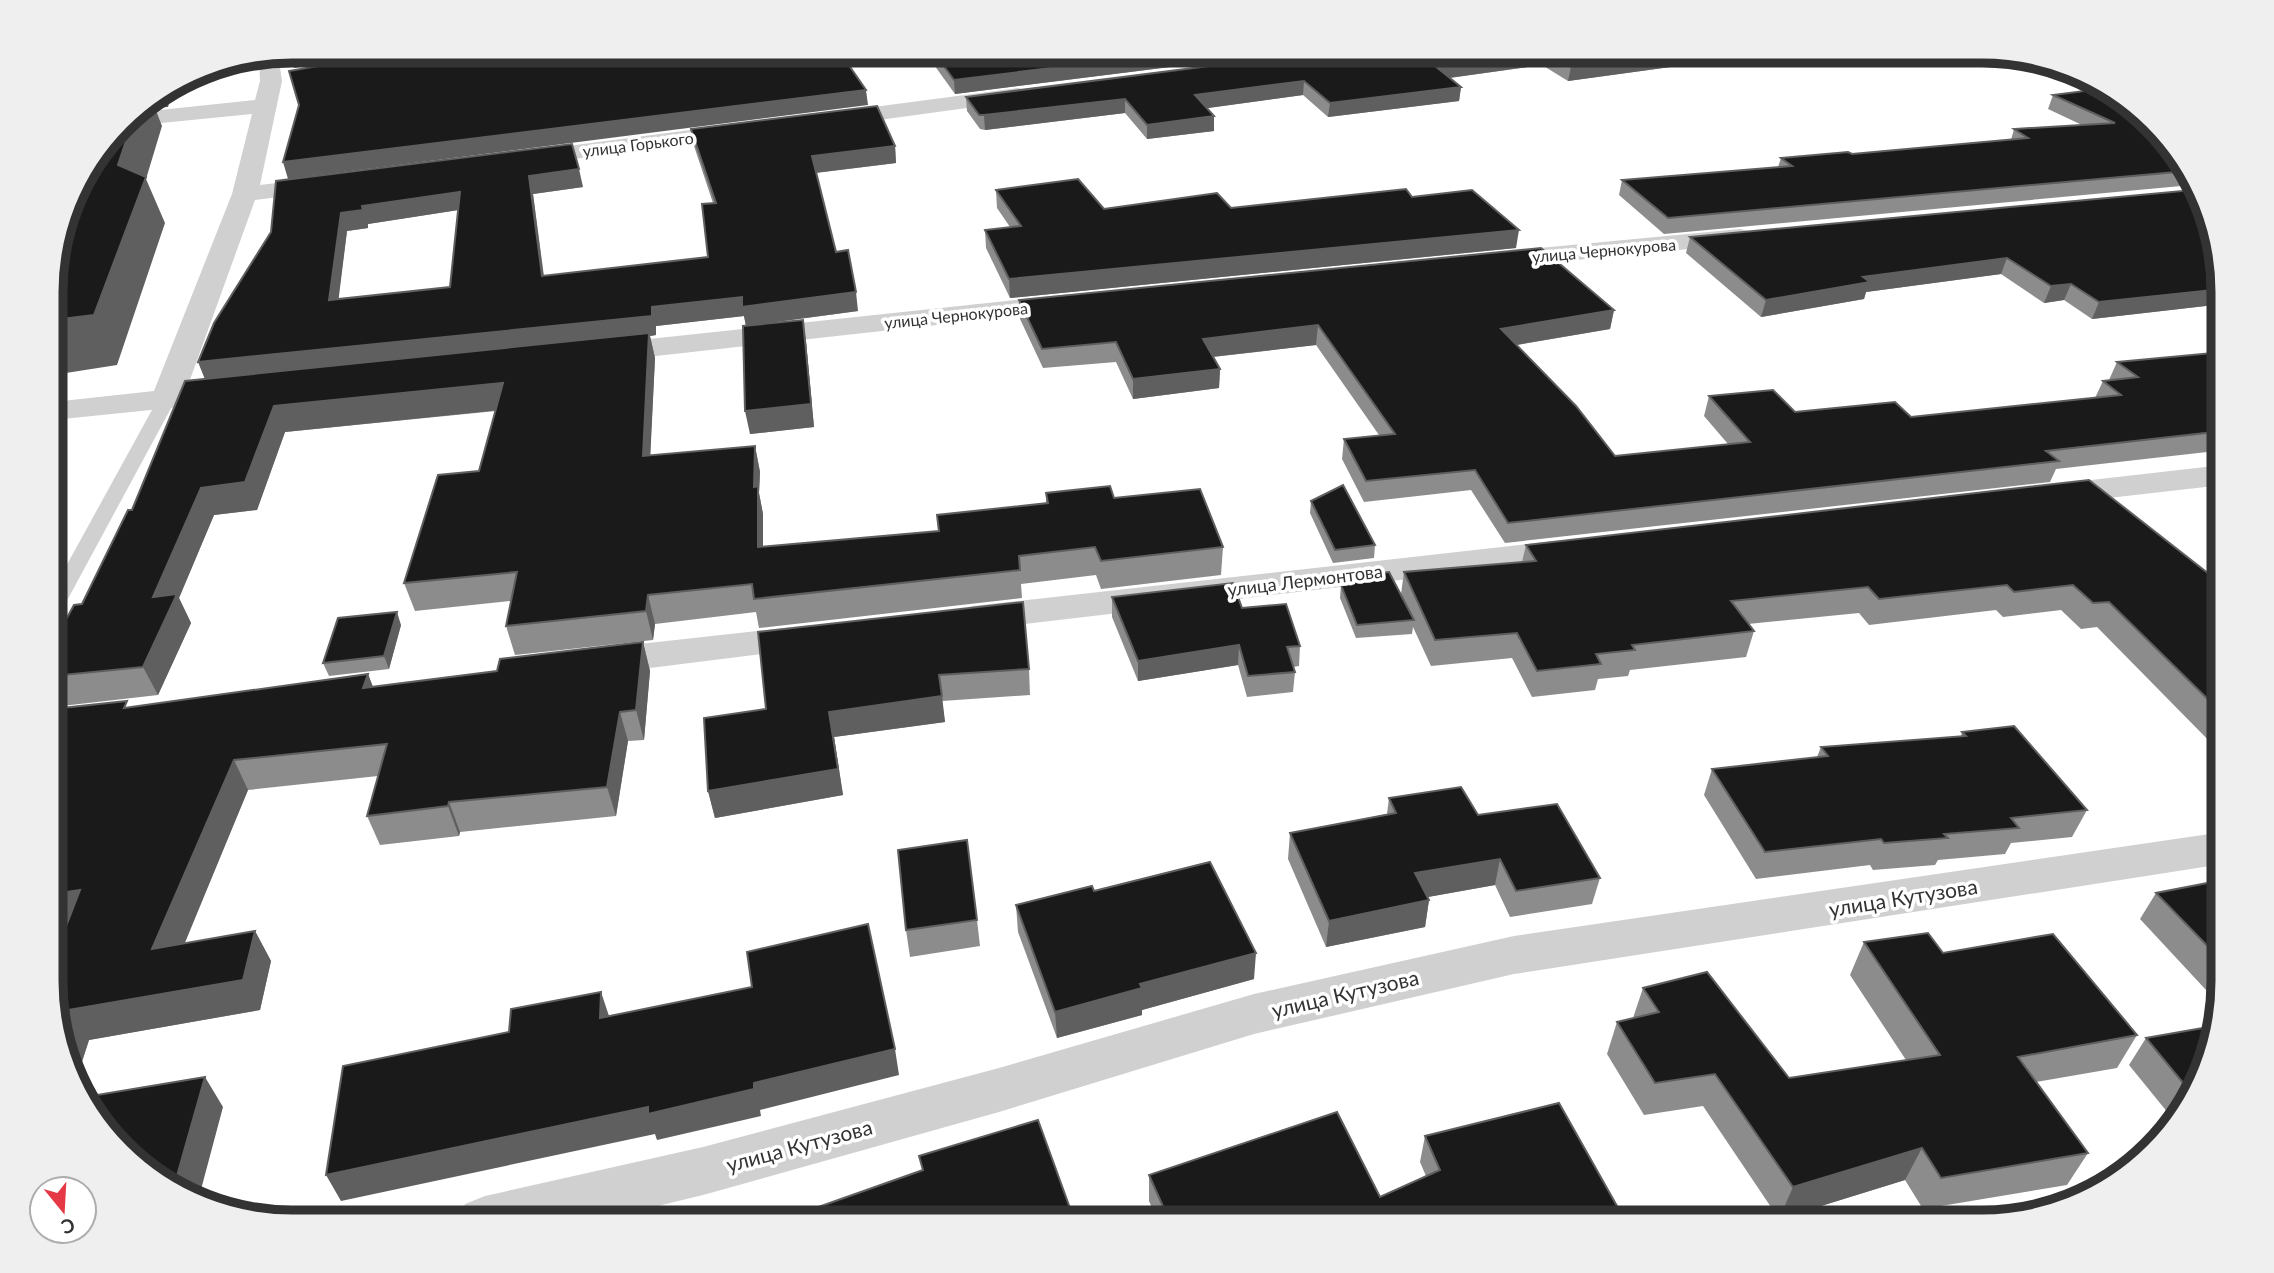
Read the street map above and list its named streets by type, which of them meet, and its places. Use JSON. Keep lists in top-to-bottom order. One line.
{"streets":{"street":["улица Горького","улица Чернокурова","улица Лермонтова","улица Кутузова"]},"north":"bottom"}
